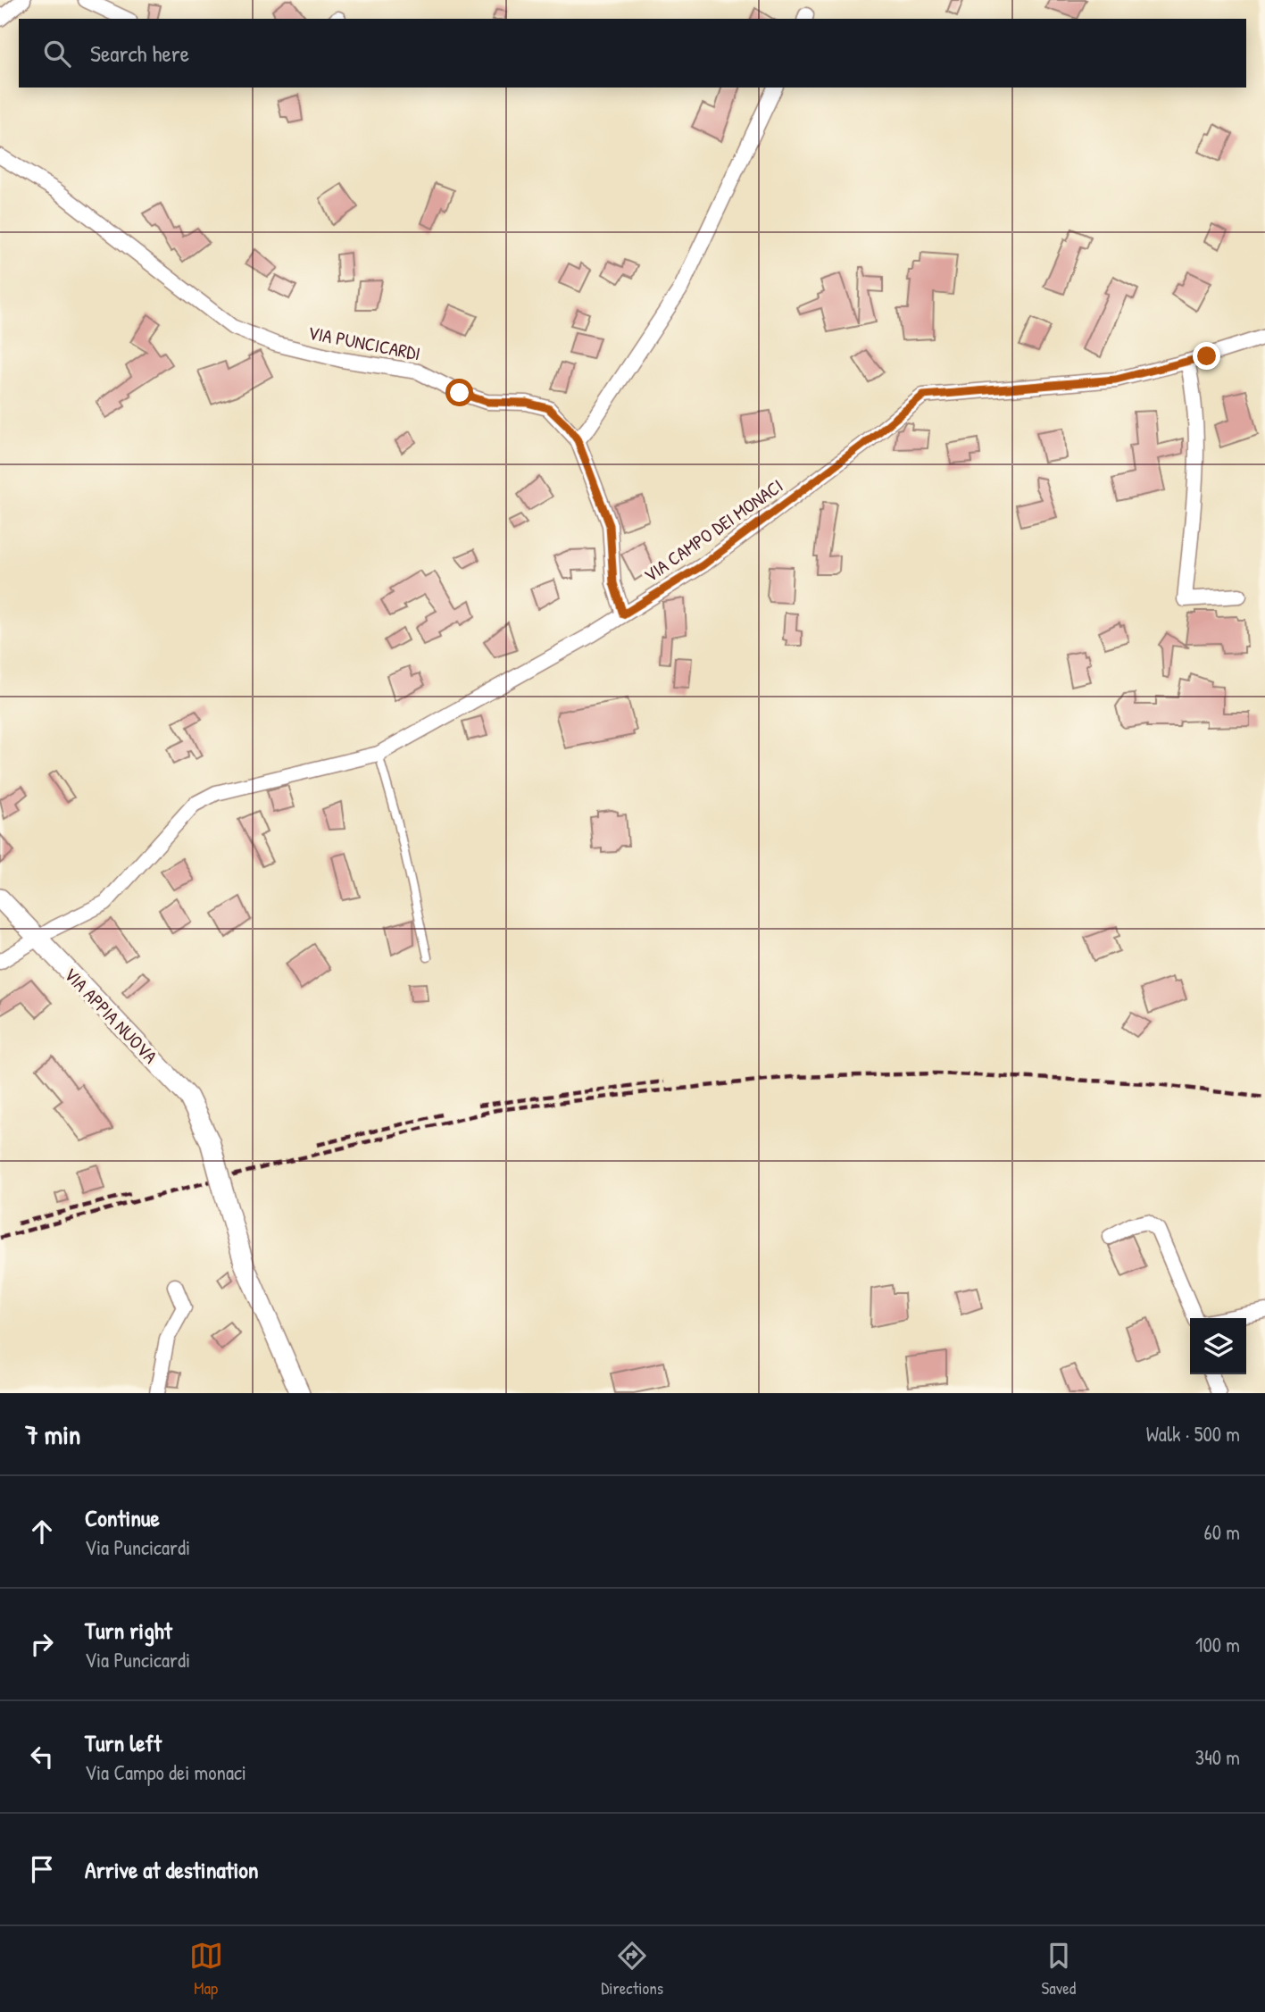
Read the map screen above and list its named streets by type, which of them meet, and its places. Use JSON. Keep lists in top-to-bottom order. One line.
{"streets":{"street":["VIA PUNCICARDI","VIA CAMPO DEI MONACI","VIA APPIA NUOVA"]},"crossings":[["VIA PUNCICARDI","VIA CAMPO DEI MONACI"],["VIA CAMPO DEI MONACI","VIA APPIA NUOVA"]],"page":{"search":"Search here","heading":["7 min","Walk · 500 m"],"list":[["Continue","Via Puncicardi","60 m"],["Turn right","Via Puncicardi","100 m"],["Turn left","Via Campo dei monaci","340 m"],"Arrive at destination"],"nav":["Map","Directions","Saved"]}}
